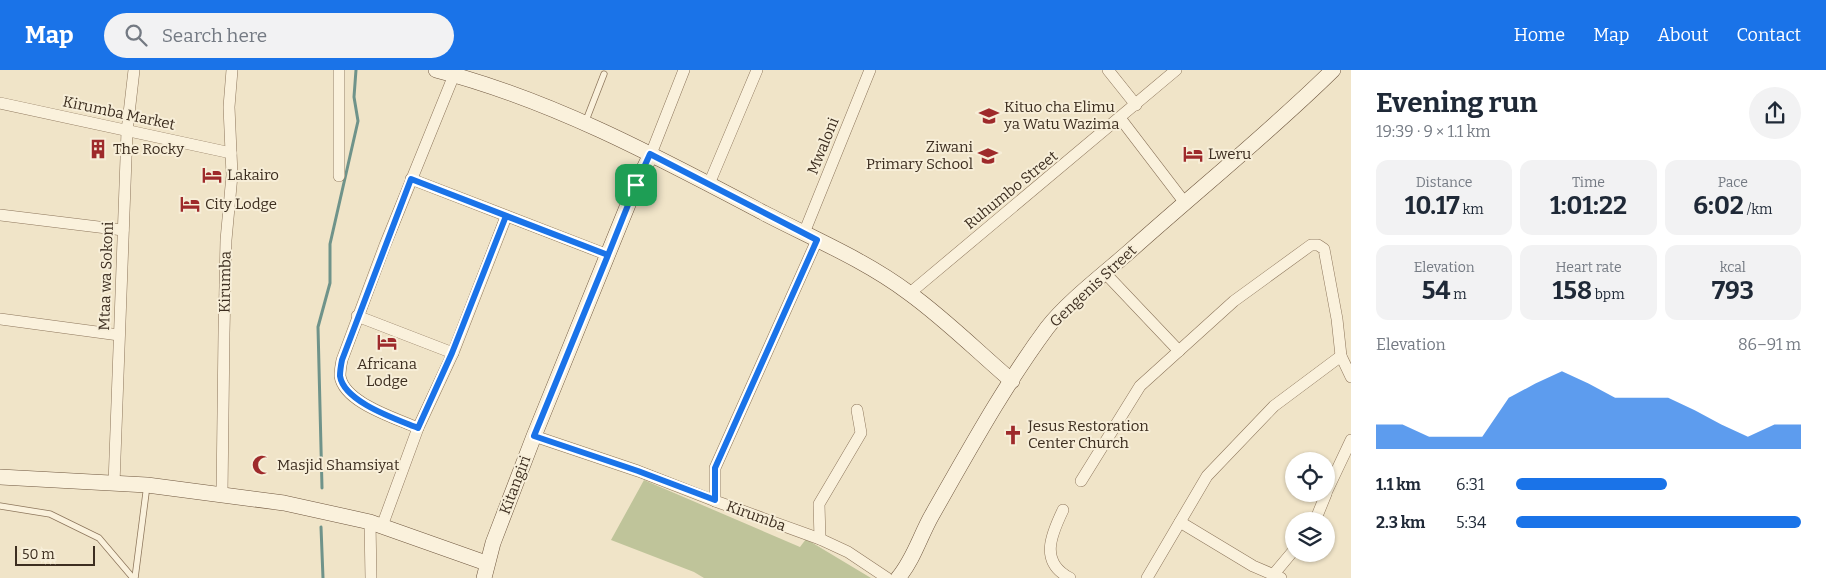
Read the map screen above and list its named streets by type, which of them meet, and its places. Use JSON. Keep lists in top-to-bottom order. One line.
{"streets":{"street":["Kirumba Market","Mwaloni","Ruhumbo Street","Mtaa wa Sokoni","Kirumba","Gengenis Street","Kitangiri"]},"crossings":[["Kirumba Market","Mtaa wa Sokoni"],["Kirumba Market","Kirumba"],["Mwaloni","Kirumba"]],"places":{"school or university":["Kituo cha Elimu ya Watu Wazima","Ziwani Primary School"],"building":["The Rocky"],"hotel":["Lweru","Lakairo","City Lodge","Africana Lodge"],"church":["Jesus Restoration Center Church"],"mosque":["Masjid Shamsiyat"]},"scale_bar":"50 m","page":{"header":"Map","search":"Search here","nav":["Home","Map","About","Contact"],"heading":["Evening run","19:39 · 9 × 1.1 km"],"stats":[["Distance","10.17 km"],["Time","1:01:22"],["Pace","6:02 /km"],["Elevation","54 m"],["Heart rate","158 bpm"],["kcal","793"]],"chart":["Elevation","86–91 m"],"list":[{"name":"1.1 km","note":"6:31"},{"name":"2.3 km","note":"5:34"}],"scale":"50 m"}}
